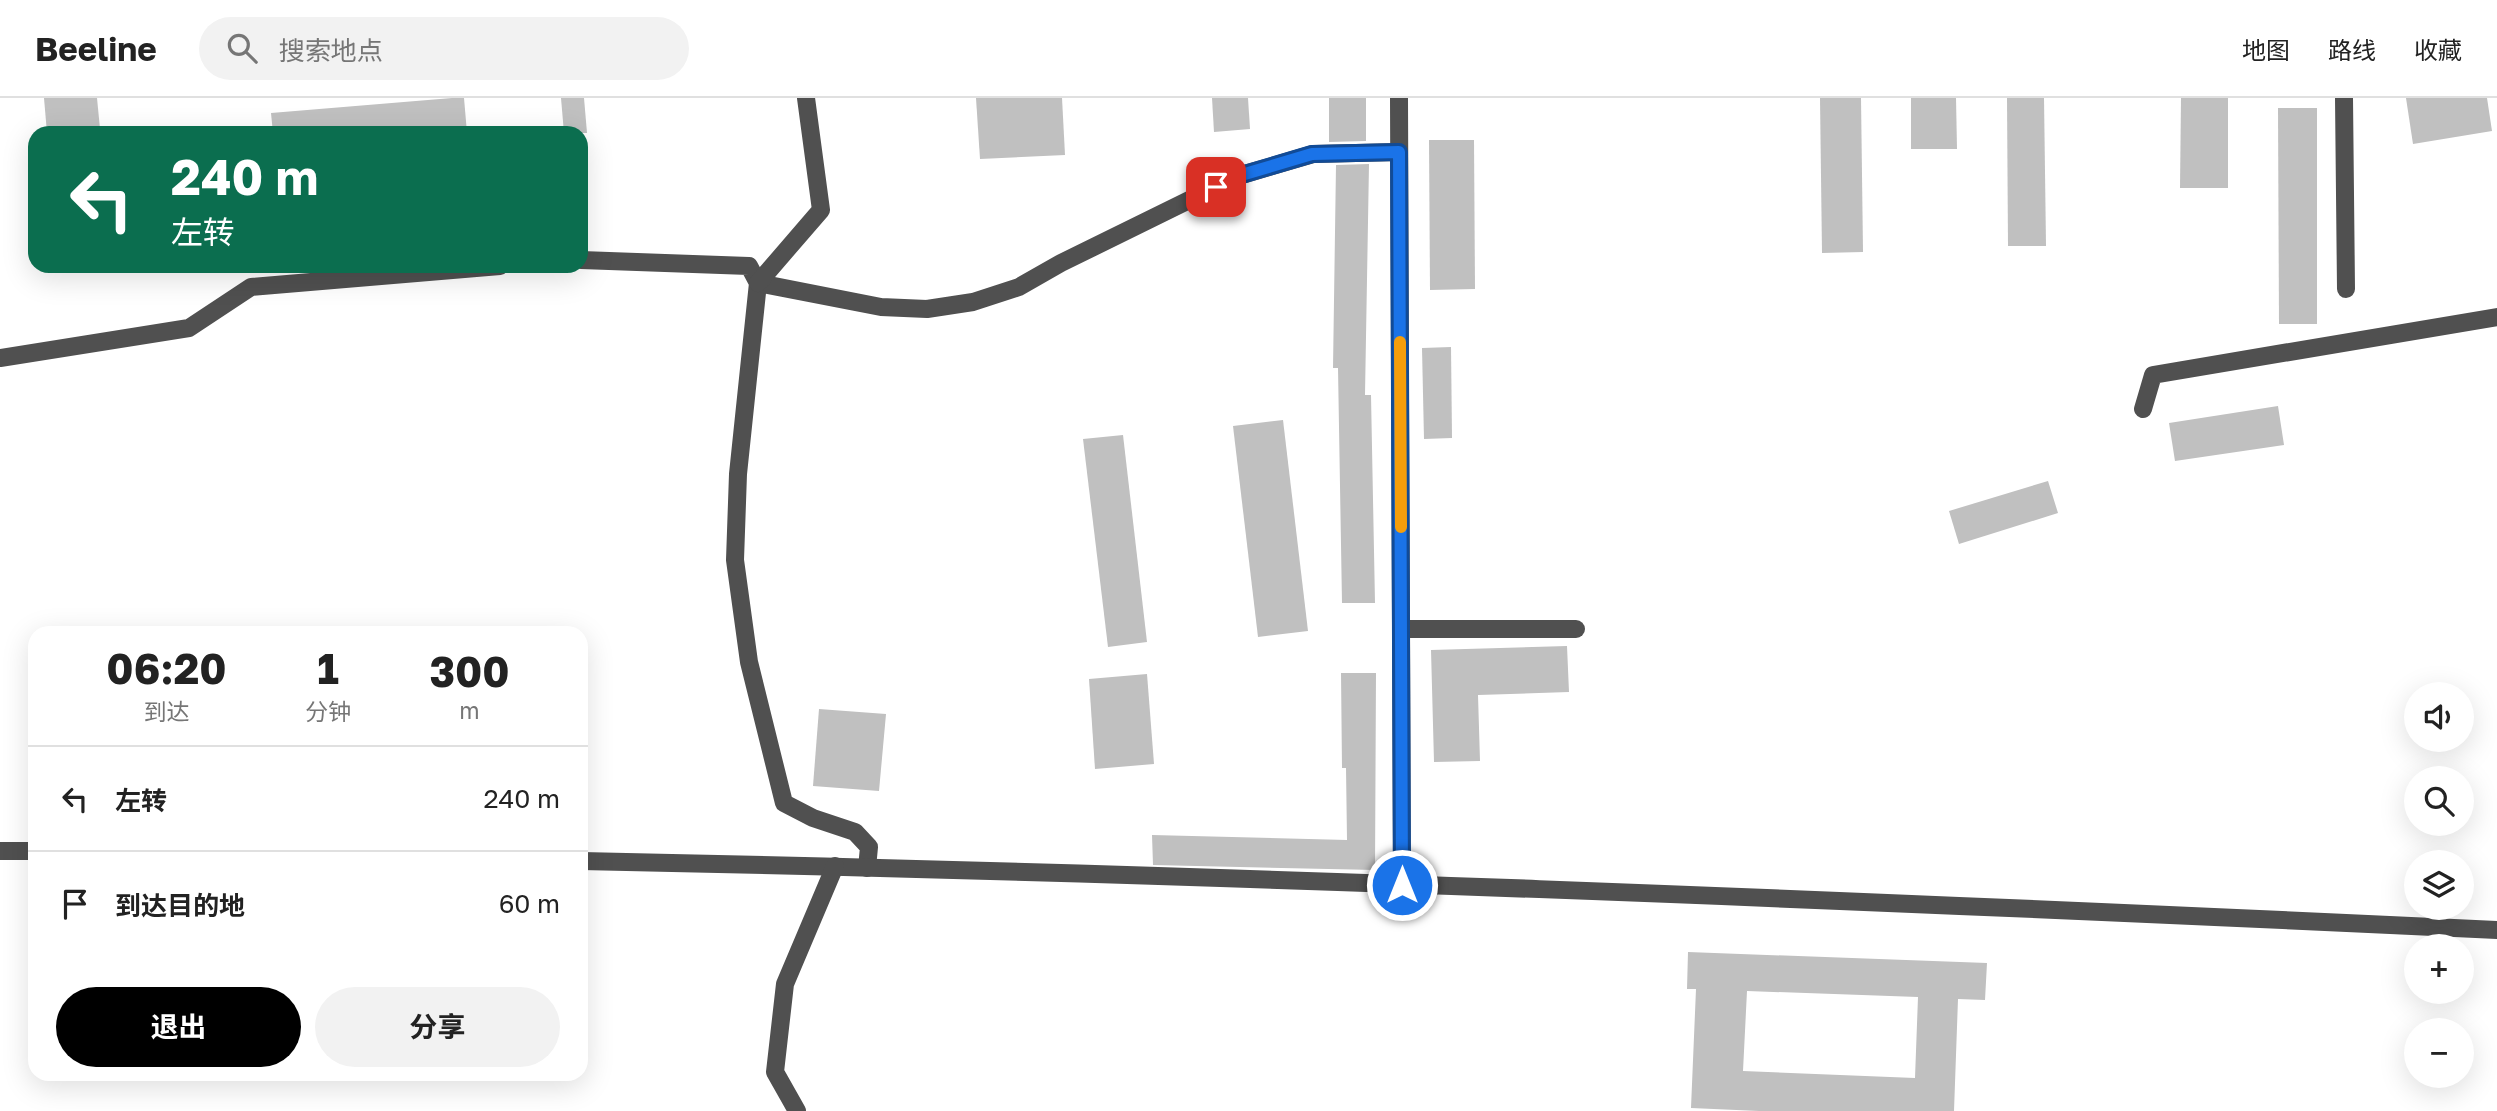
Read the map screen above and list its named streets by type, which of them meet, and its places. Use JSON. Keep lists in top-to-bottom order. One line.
{"page":{"header":"Beeline","search":"搜索地点","nav":["地图","路线","收藏"],"turn":["240 m","左转"],"eta":["06:20","到达","1","分钟","300","m"],"map_buttons":["+","−"],"list":[{"name":"左转","value":"240 m"},{"name":"到达目的地","value":"60 m"}],"buttons":["退出","分享"]}}
